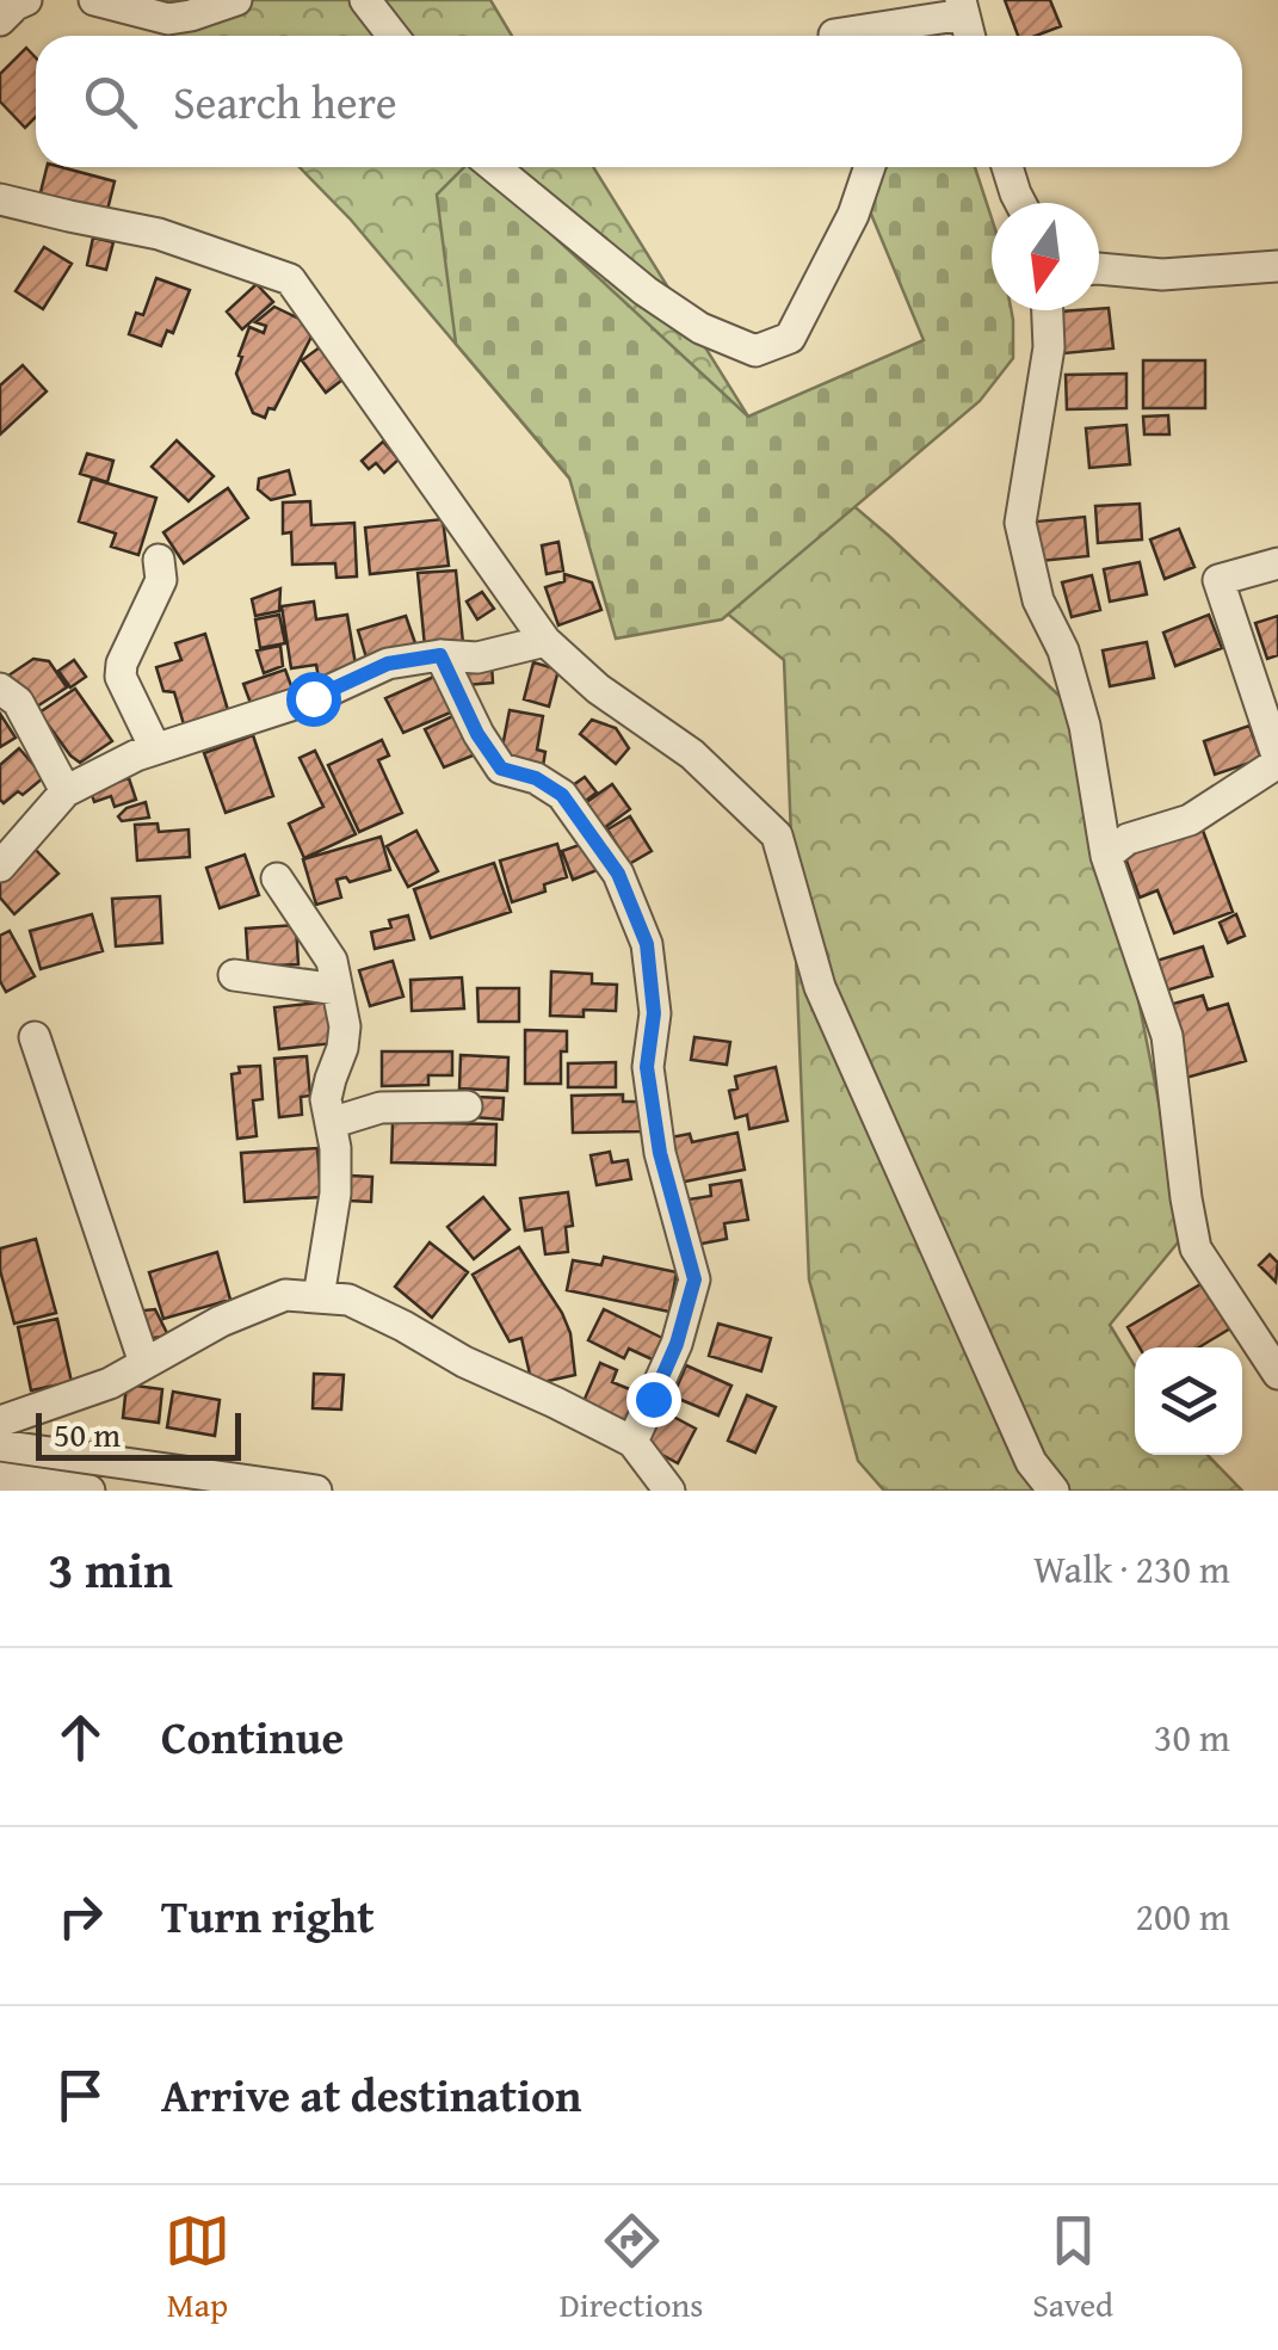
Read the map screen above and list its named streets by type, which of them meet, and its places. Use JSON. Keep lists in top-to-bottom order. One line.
{"scale_bar":"50 m","north":"bottom","page":{"search":"Search here","scale":"50 m","heading":["3 min","Walk · 230 m"],"list":[["Continue","30 m"],["Turn right","200 m"],"Arrive at destination"],"nav":["Map","Directions","Saved"]}}
